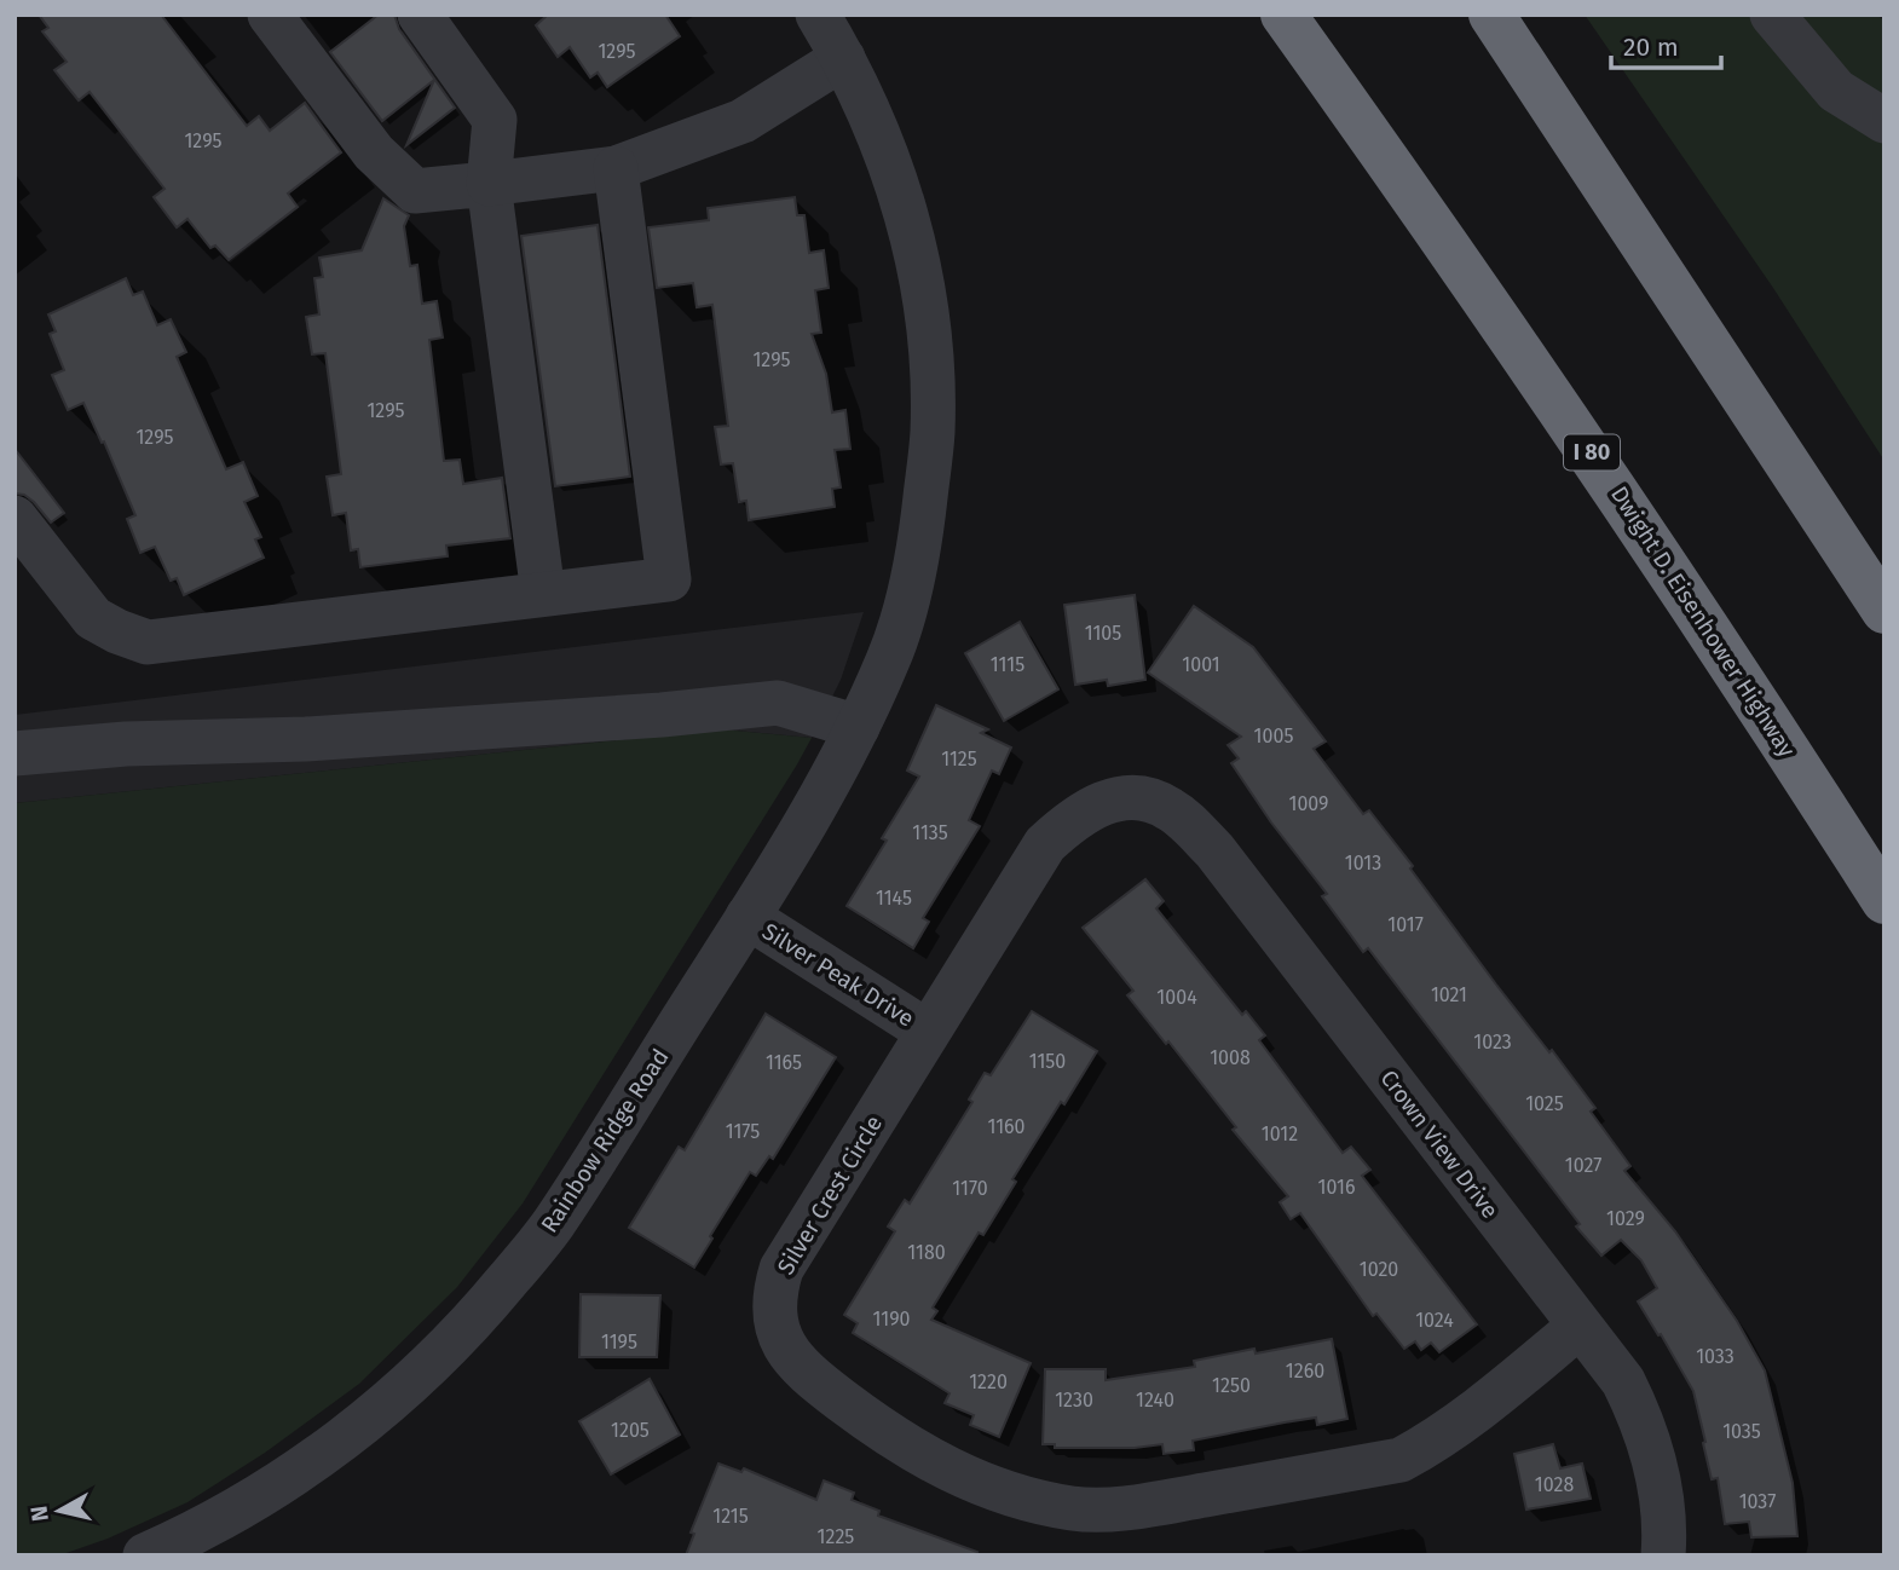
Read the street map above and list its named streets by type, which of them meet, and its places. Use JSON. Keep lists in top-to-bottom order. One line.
{"streets":{"highway":["I 80","Dwight D. Eisenhower Highway"],"street":["Silver Peak Drive","Rainbow Ridge Road","Crown View Drive","Silver Crest Circle"]},"crossings":[["Silver Peak Drive","Rainbow Ridge Road"],["Silver Peak Drive","Silver Crest Circle"],["Crown View Drive","Silver Crest Circle"]],"house_numbers":["1295","1295","1295","1295","1295","1105","1115","1001","1005","1125","1009","1135","1013","1145","1017","1021","1004","1023","1008","1150","1165","1025","1160","1175","1012","1027","1016","1170","1029","1180","1020","1190","1024","1195","1033","1260","1220","1250","1230","1240","1205","1035","1028","1037","1215","1225"],"scale_bar":"20 m","north":"left"}
